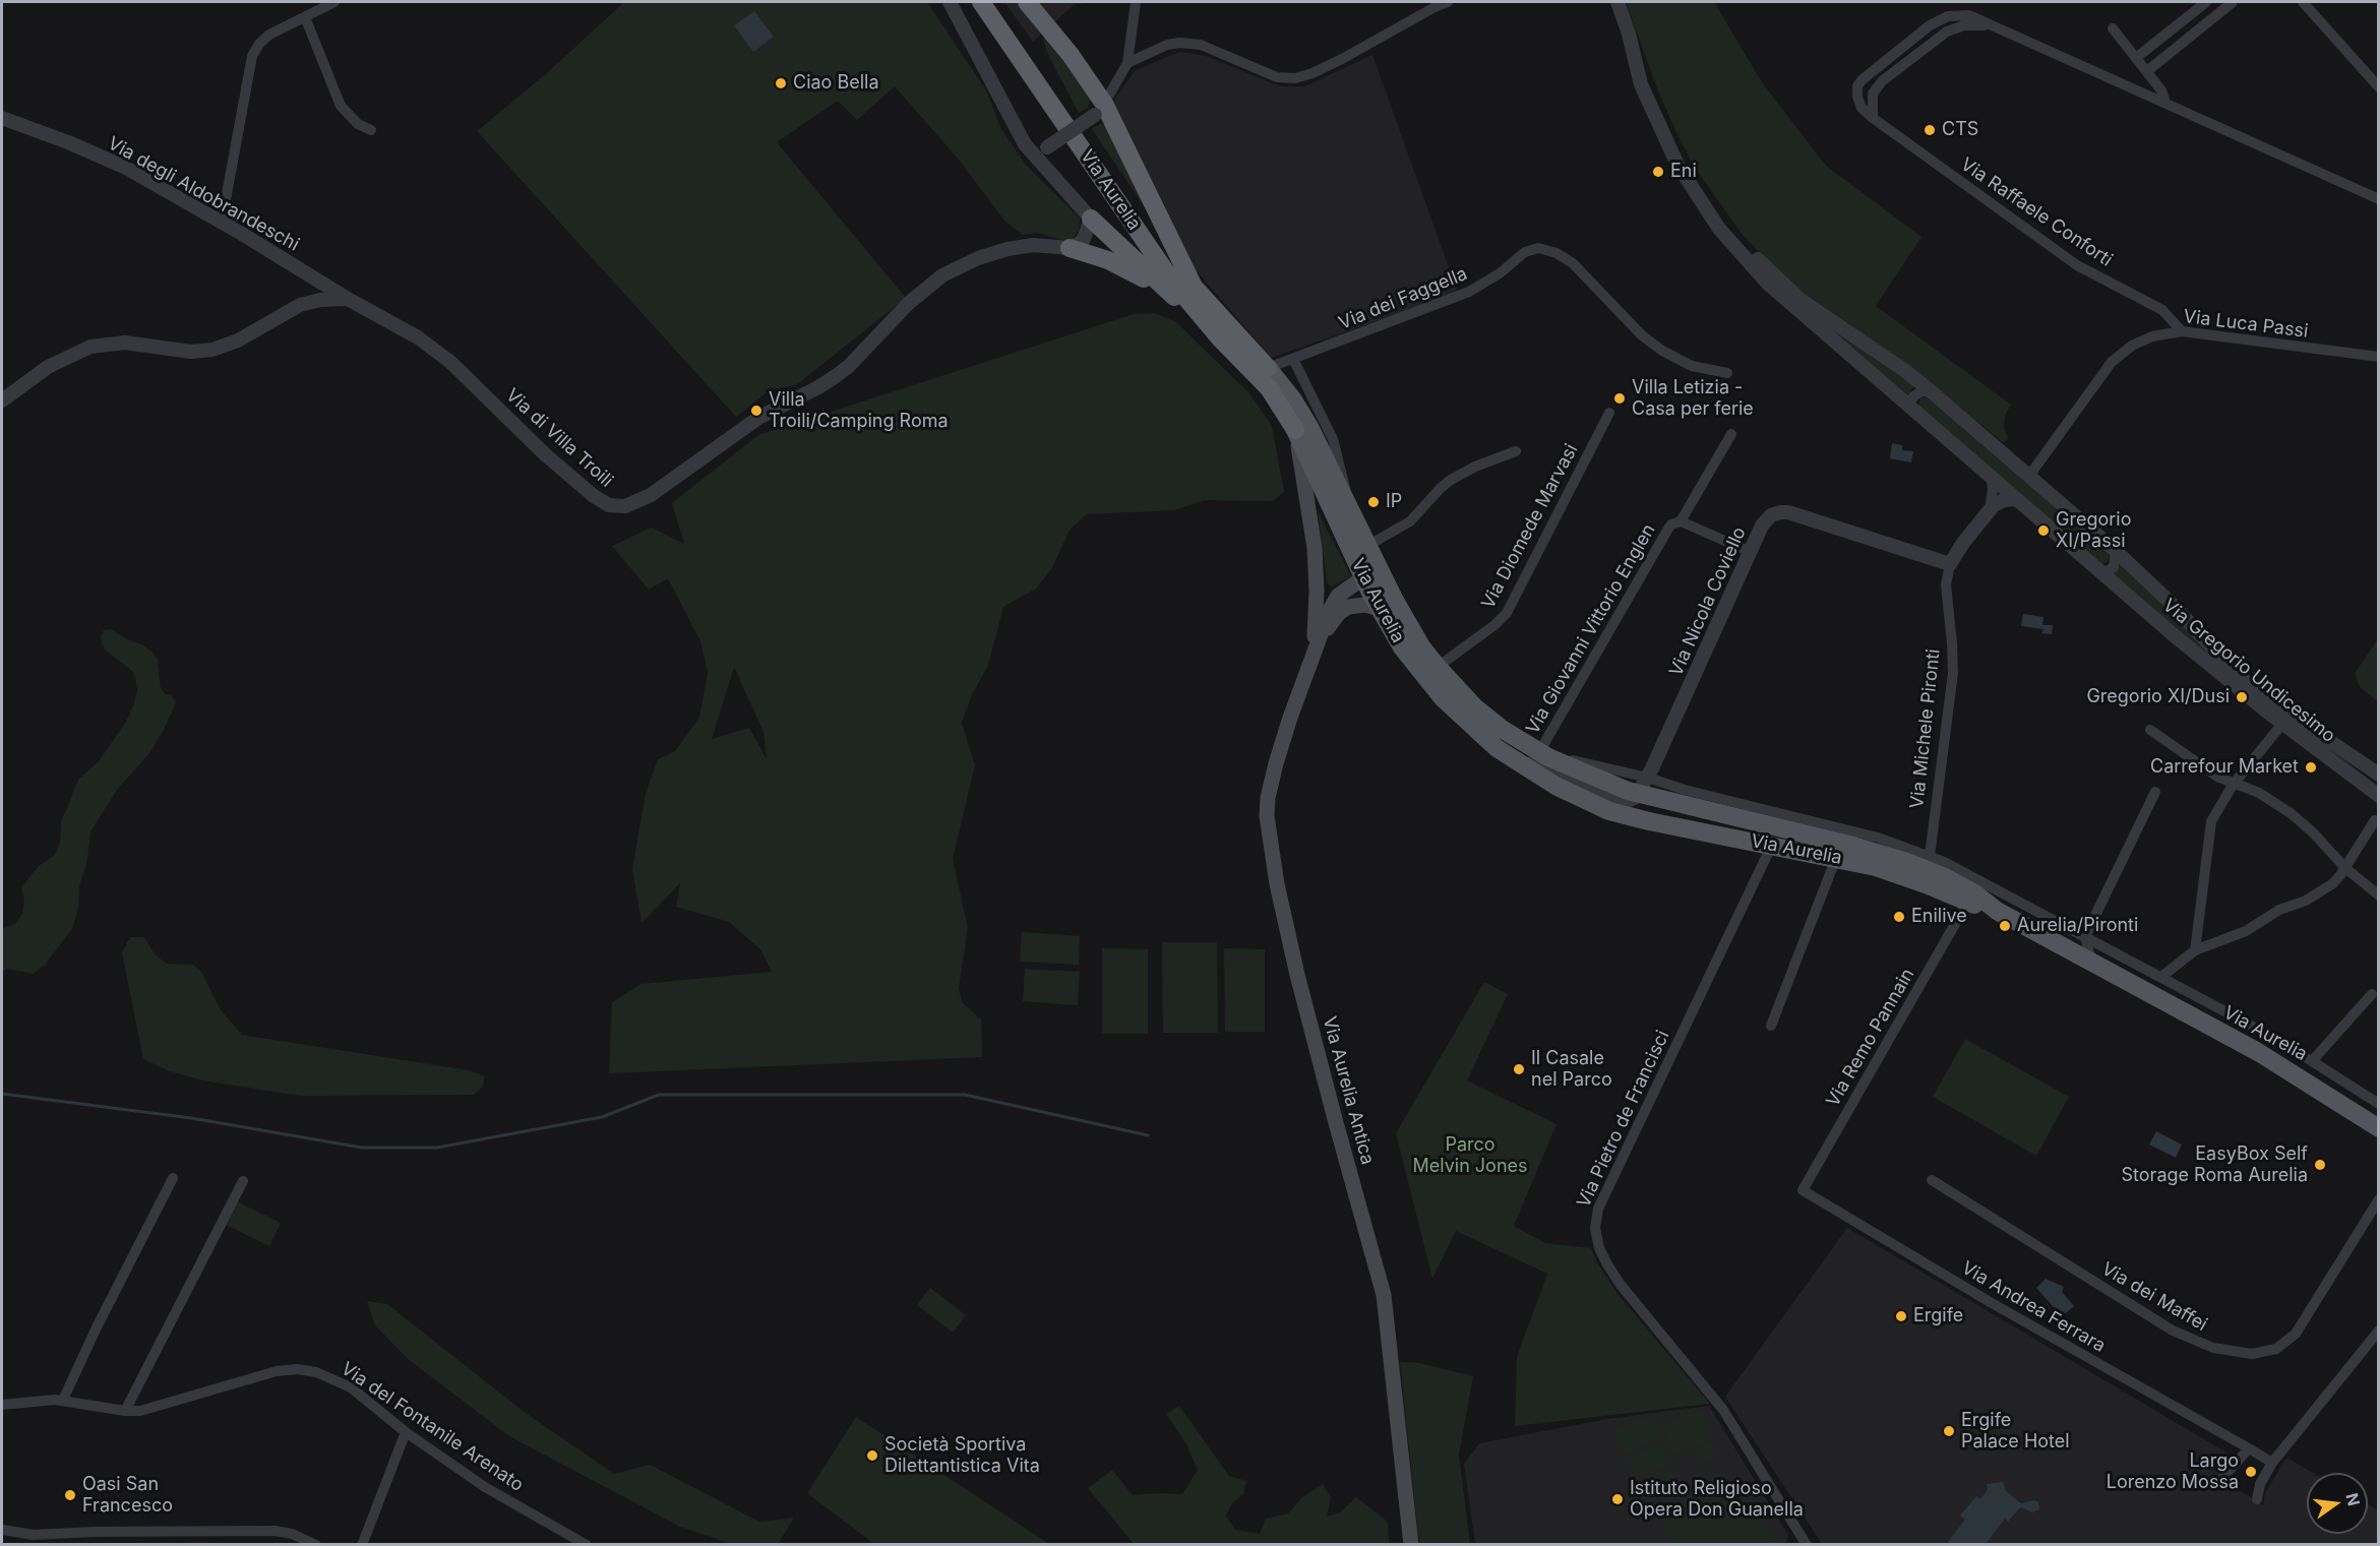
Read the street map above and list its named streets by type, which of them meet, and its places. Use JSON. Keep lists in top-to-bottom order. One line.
{"streets":{"highway":["Via Aurelia"],"main road":["Via Aurelia Antica"],"street":["Via degli Aldobrandeschi","Via Raffaele Conforti","Via dei Faggella","Via Luca Passi","Via di Villa Troili","Via Diomede Marvasi","Via Nicola Coviello","Via Giovanni Vittorio Englen","Via Gregorio Undicesimo","Via Michele Pironti","Via Remo Pannain","Via Pietro de Francisci","Via dei Maffei","Via Andrea Ferrara","Via del Fontanile Arenato"]},"crossings":[["Via Aurelia","Via dei Faggella"],["Via Aurelia","Via Diomede Marvasi"],["Via Aurelia","Via Nicola Coviello"],["Via Aurelia","Via Giovanni Vittorio Englen"],["Via Aurelia","Via Michele Pironti"],["Via Aurelia","Via Remo Pannain"],["Via Aurelia","Via Pietro de Francisci"],["Via degli Aldobrandeschi","Via di Villa Troili"],["Via Raffaele Conforti","Via Luca Passi"],["Via Luca Passi","Via Gregorio Undicesimo"],["Via Nicola Coviello","Via Michele Pironti"],["Via Remo Pannain","Via Andrea Ferrara"]],"parks":["Parco Melvin Jones"],"places":["Ciao Bella","CTS","Eni","Villa Letizia - Casa per ferie","Villa Troili/Camping Roma","IP","Gregorio XI/Passi","Gregorio XI/Dusi","Carrefour Market","Enilive","Aurelia/Pironti","Il Casale nel Parco","EasyBox Self Storage Roma Aurelia","Ergife","Ergife Palace Hotel","Società Sportiva Dilettantistica Vita","Largo Lorenzo Mossa","Oasi San Francesco","Istituto Religioso Opera Don Guanella"],"north":"right"}
